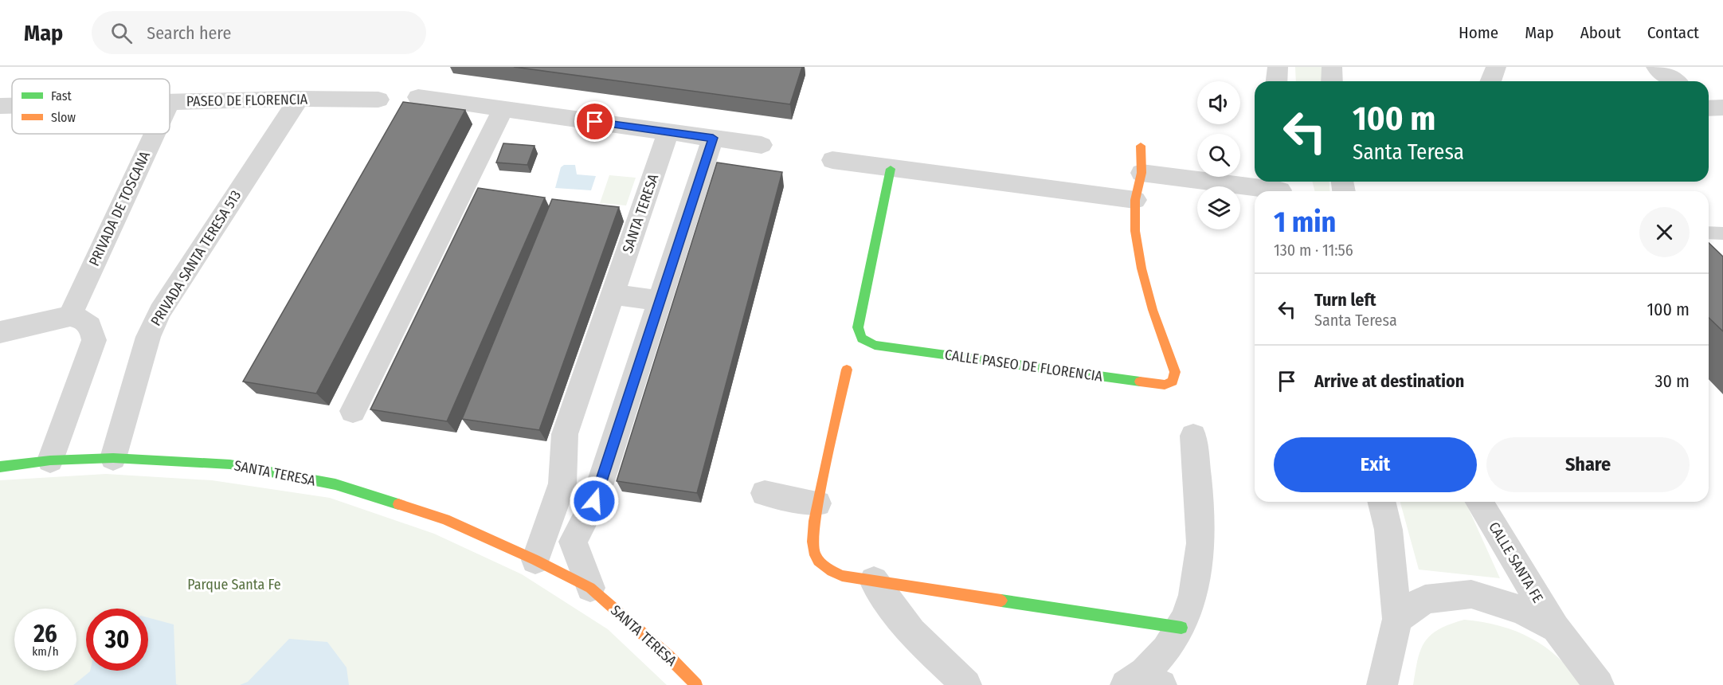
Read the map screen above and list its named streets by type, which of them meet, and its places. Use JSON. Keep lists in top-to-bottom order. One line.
{"streets":{"street":["PASEO DE FLORENCIA","PRIVADA DE TOSCANA","SANTA TERESA","PRIVADA SANTA TERESA 513","CALLE PASEO DE FLORENCIA","CALLE SANTA FE"]},"crossings":[["PASEO DE FLORENCIA","PRIVADA SANTA TERESA 513"],["SANTA TERESA","PRIVADA SANTA TERESA 513"]],"parks":["Parque Santa Fe"],"legend":["Fast","Slow"],"page":{"header":"Map","search":"Search here","nav":["Home","Map","About","Contact"],"turn":["100 m","Santa Teresa"],"heading":["1 min","130 m · 11:56"],"list":[{"name":"Turn left","note":"Santa Teresa","value":"100 m"},{"name":"Arrive at destination","value":"30 m"}],"buttons":["Exit","Share"],"speed":"26 km/h","limit":"30"}}
